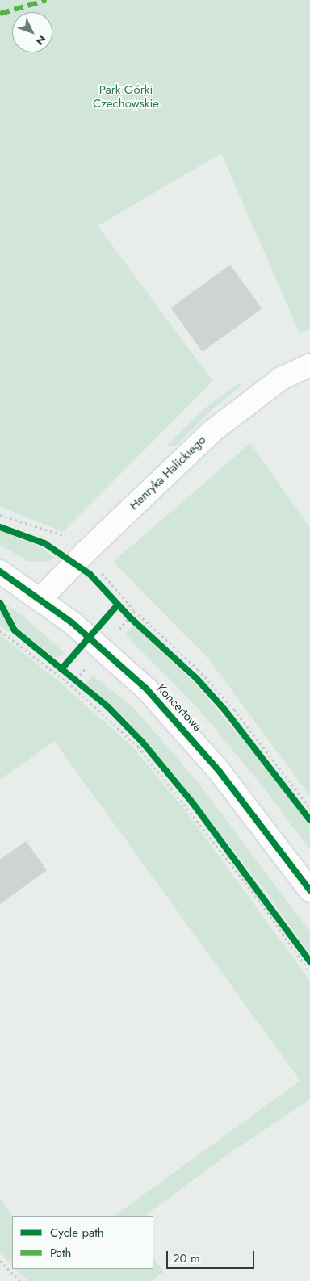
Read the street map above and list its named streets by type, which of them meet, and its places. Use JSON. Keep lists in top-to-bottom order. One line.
{"streets":{"street":["Henryka Halickiego","Koncertowa"]},"crossings":[["Henryka Halickiego","Koncertowa"]],"parks":["Park Górki Czechowskie"],"legend":["Cycle path","Path"],"scale_bar":"20 m","north":"bottom right"}
